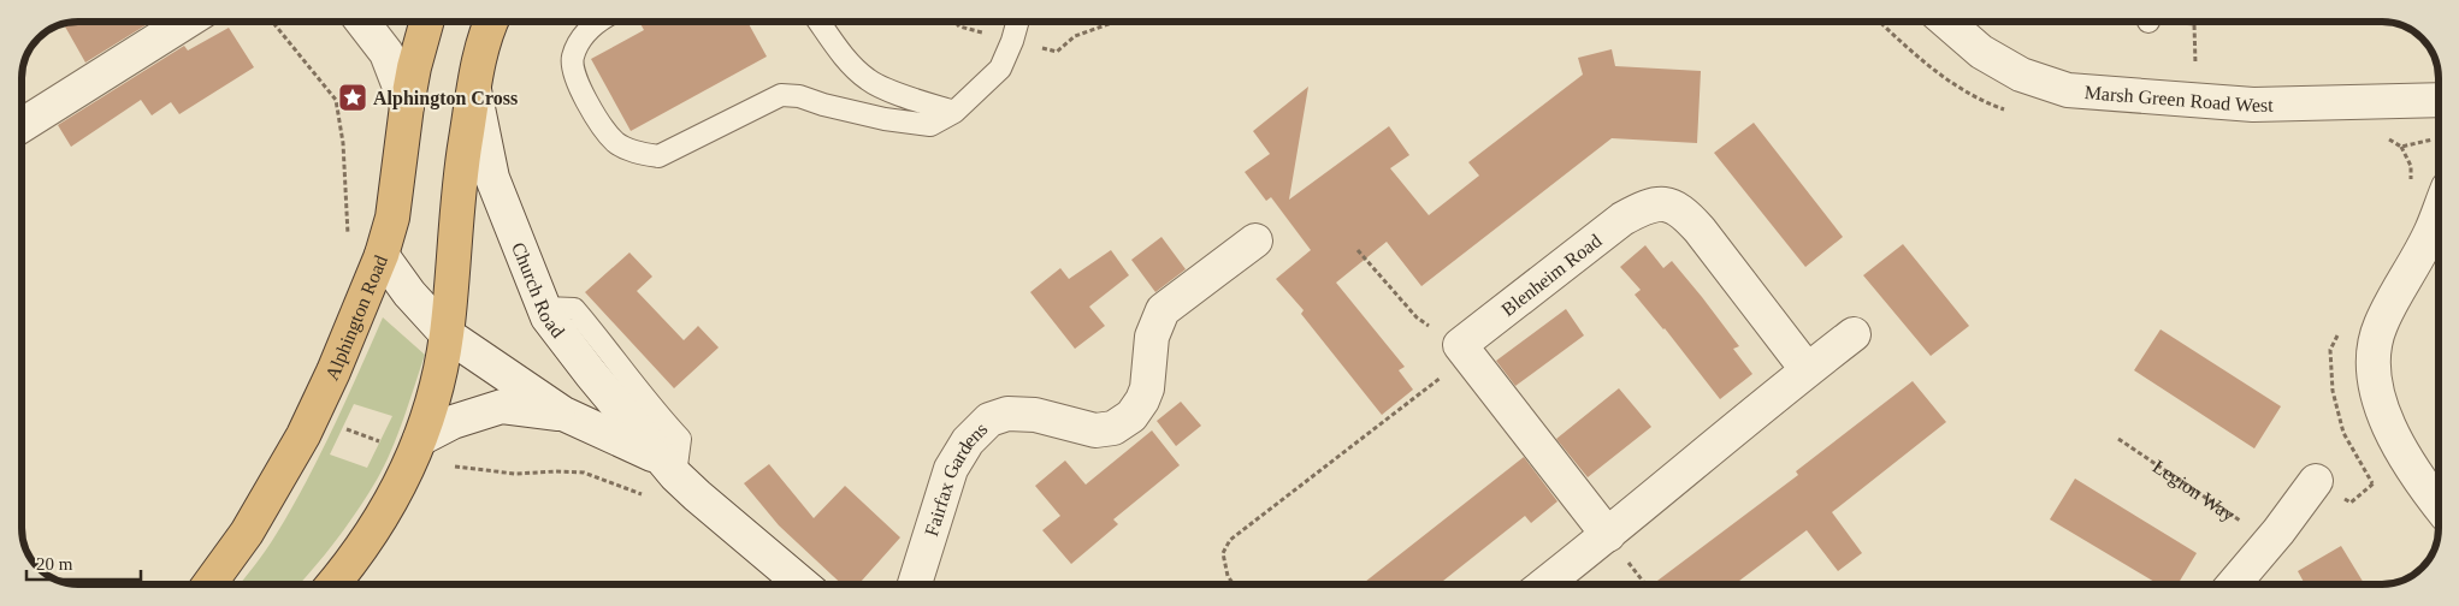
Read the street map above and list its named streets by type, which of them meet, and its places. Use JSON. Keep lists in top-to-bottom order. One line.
{"streets":{"highway":["Alphington Road"],"street":["Marsh Green Road West","Blenheim Road","Church Road","Fairfax Gardens"],"path":["Legion Way"]},"crossings":[["Church Road","Alphington Road"]],"places":{"place":["Alphington Cross"]},"scale_bar":"20 m"}
